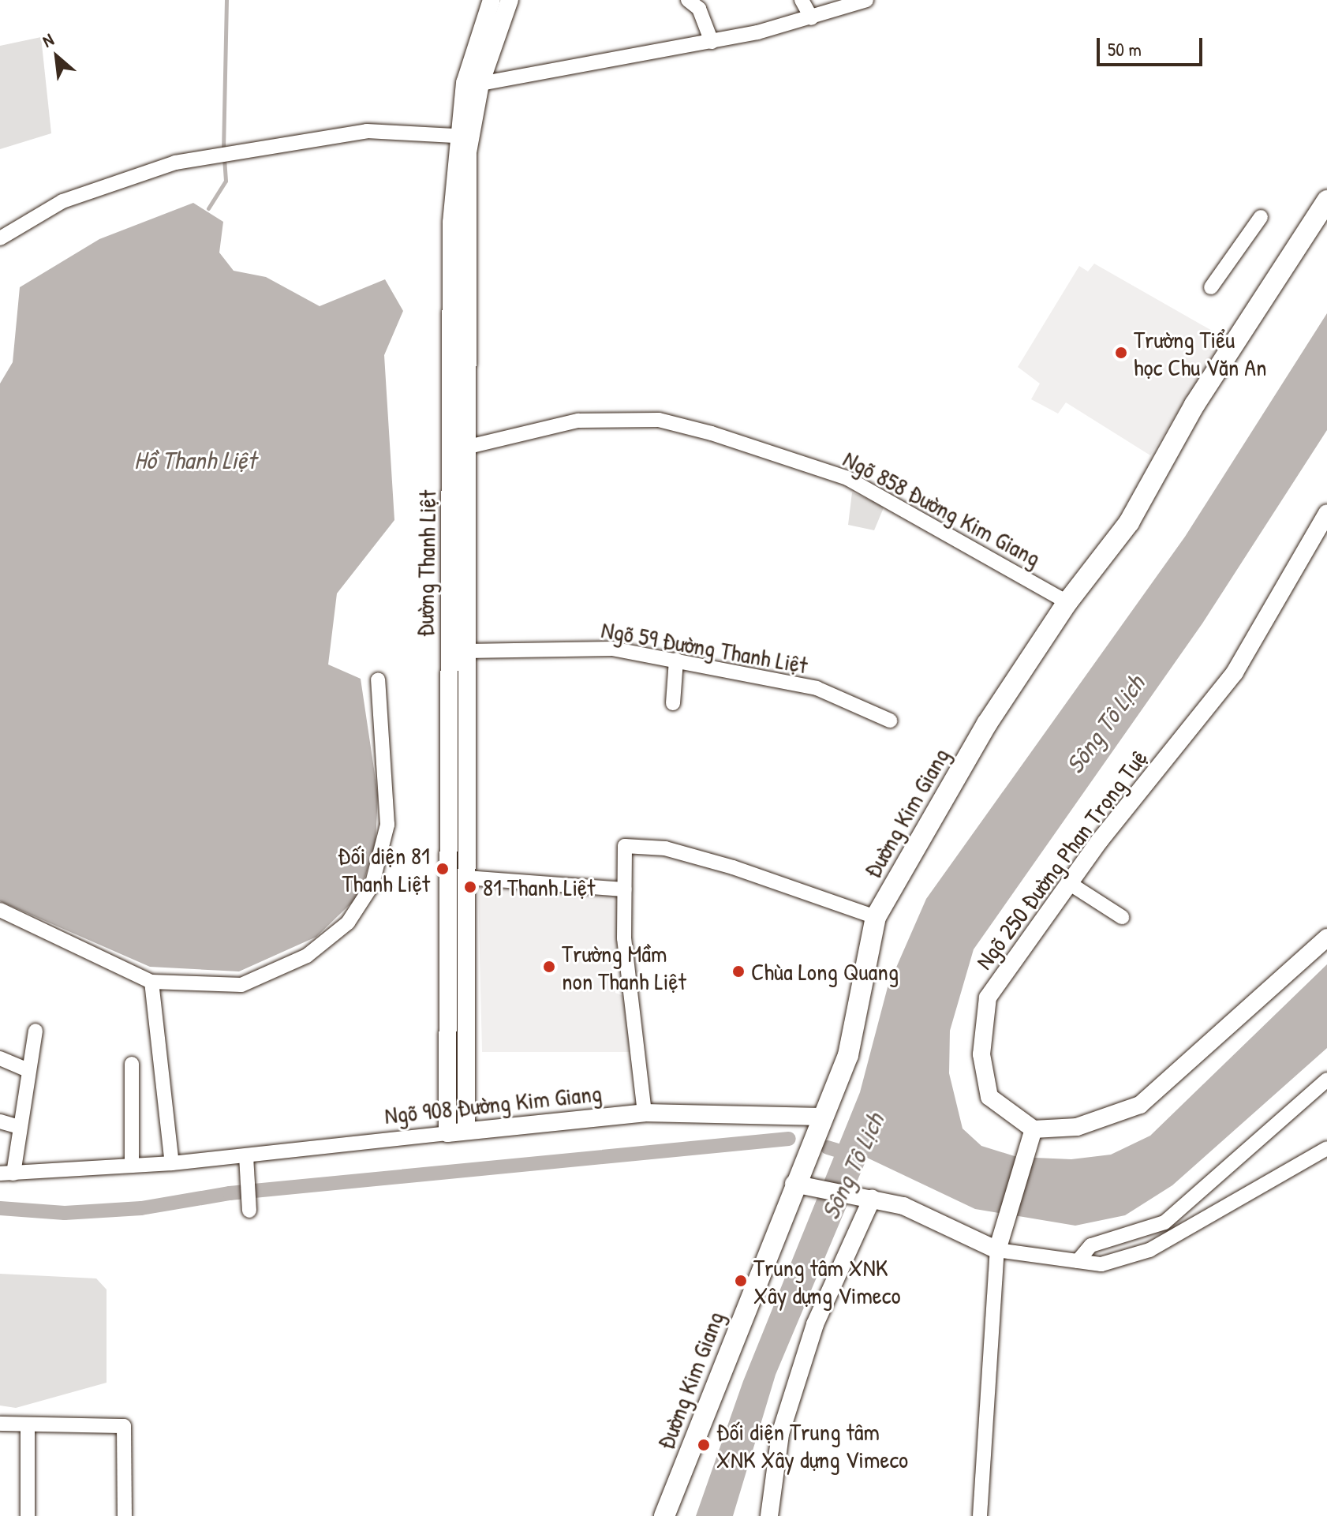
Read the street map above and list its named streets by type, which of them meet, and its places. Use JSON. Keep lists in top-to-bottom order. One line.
{"streets":{"main road":["Đường Kim Giang"],"street":["Ngõ 858 Đường Kim Giang","Đường Thanh Liệt","Ngõ 59 Đường Thanh Liệt","Ngõ 250 Đường Phan Trọng Tuệ","Ngõ 908 Đường Kim Giang"]},"crossings":[["Ngõ 858 Đường Kim Giang","Đường Thanh Liệt"],["Ngõ 858 Đường Kim Giang","Đường Kim Giang"],["Đường Thanh Liệt","Ngõ 59 Đường Thanh Liệt"],["Đường Thanh Liệt","Ngõ 908 Đường Kim Giang"],["Đường Kim Giang","Ngõ 908 Đường Kim Giang"]],"water":["Hồ Thanh Liệt","Sông Tô Lịch"],"places":["Trường Tiểu học Chu Văn An","Đối diện 81 Thanh Liệt","81 Thanh Liệt","Trường Mầm non Thanh Liệt","Chùa Long Quang","Trung tâm XNK Xây dựng Vimeco","Đối diện Trung tâm XNK Xây dựng Vimeco"],"scale_bar":"50 m","north":"top left"}
